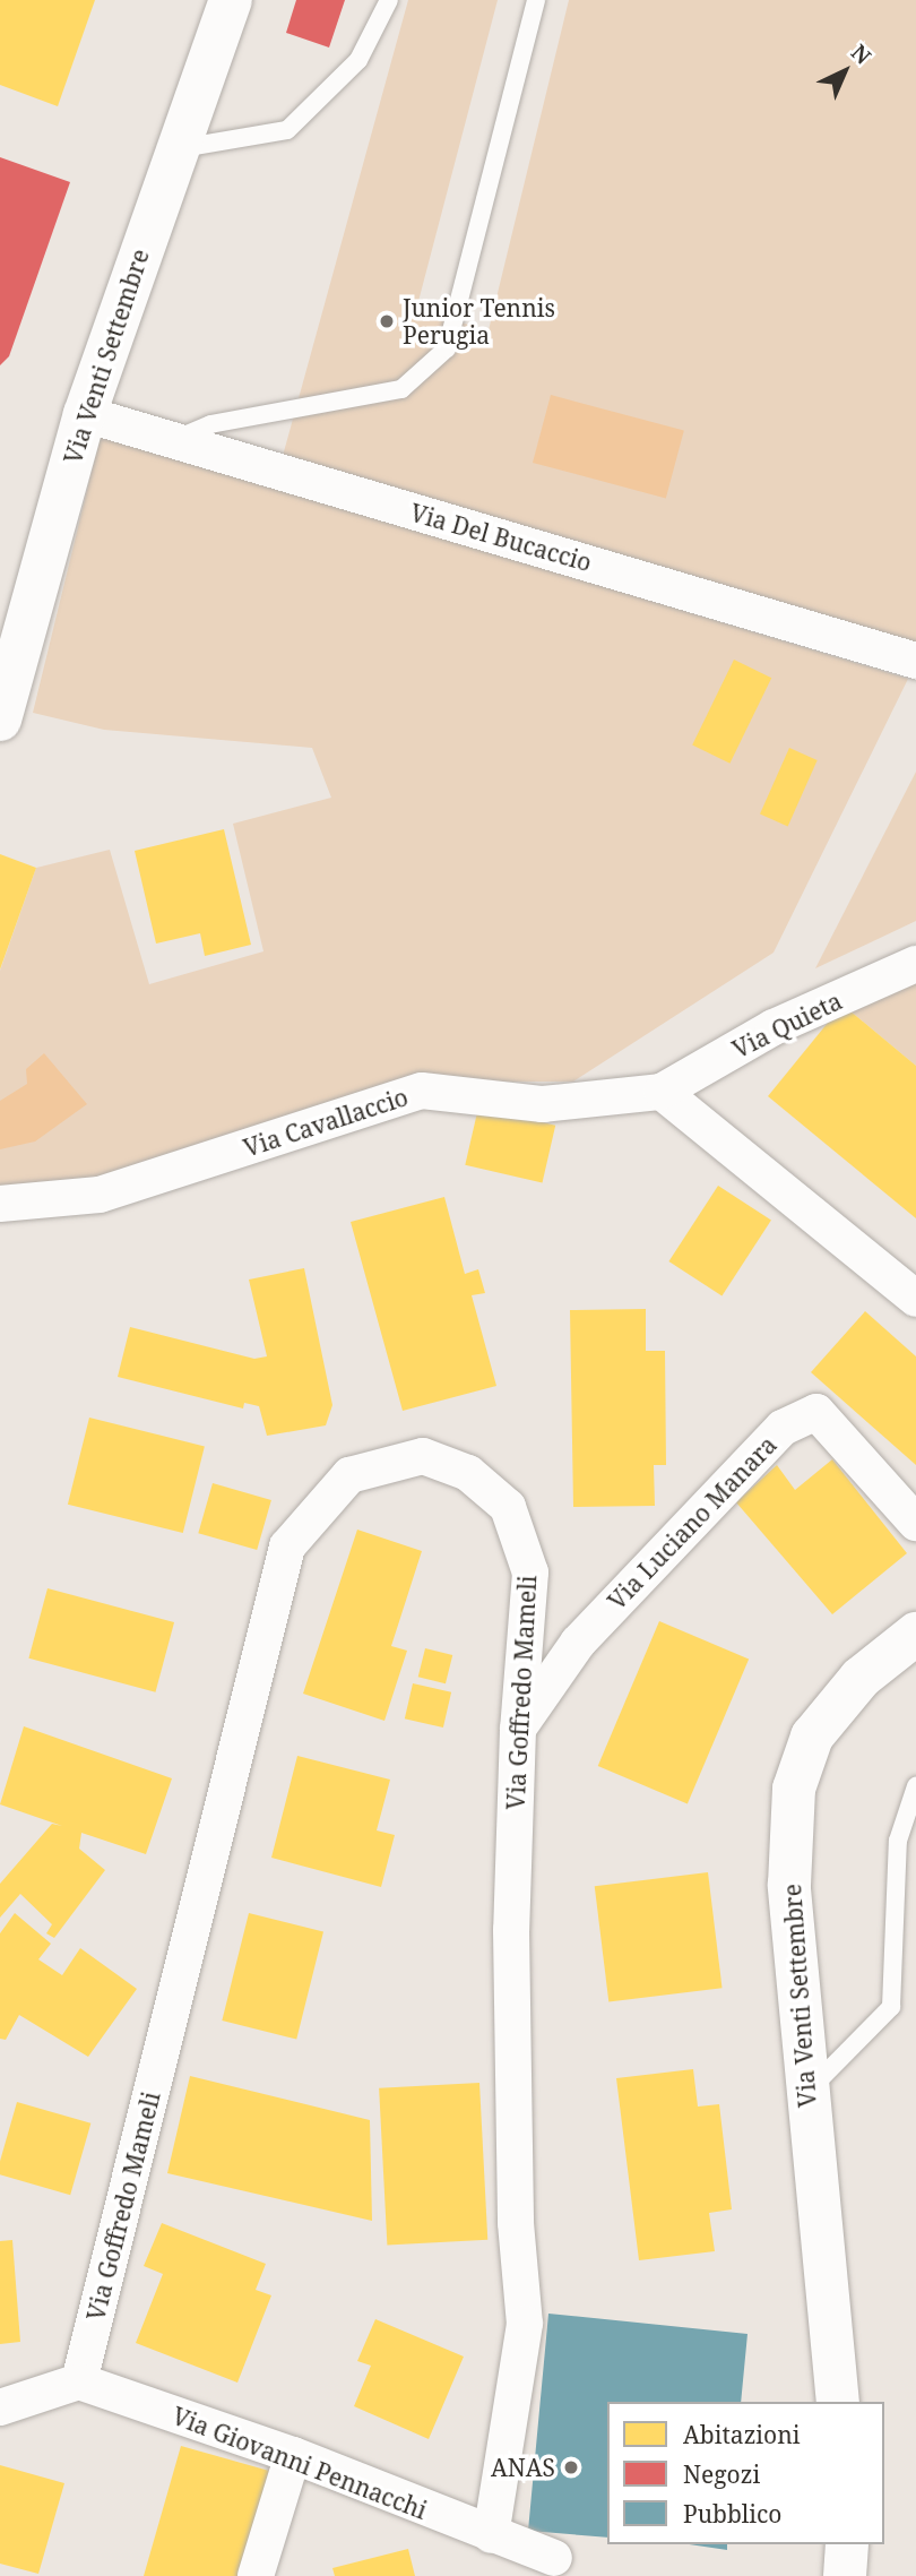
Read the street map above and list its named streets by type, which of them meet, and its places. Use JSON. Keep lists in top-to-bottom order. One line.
{"streets":{"street":["Via Venti Settembre","Via Del Bucaccio","Via Quieta","Via Cavallaccio","Via Luciano Manara","Via Goffredo Mameli","Via Giovanni Pennacchi"]},"crossings":[["Via Venti Settembre","Via Del Bucaccio"],["Via Quieta","Via Cavallaccio"],["Via Luciano Manara","Via Goffredo Mameli"],["Via Goffredo Mameli","Via Giovanni Pennacchi"]],"places":["Junior Tennis Perugia","ANAS"],"legend":["Abitazioni","Negozi","Pubblico"],"north":"top right"}
